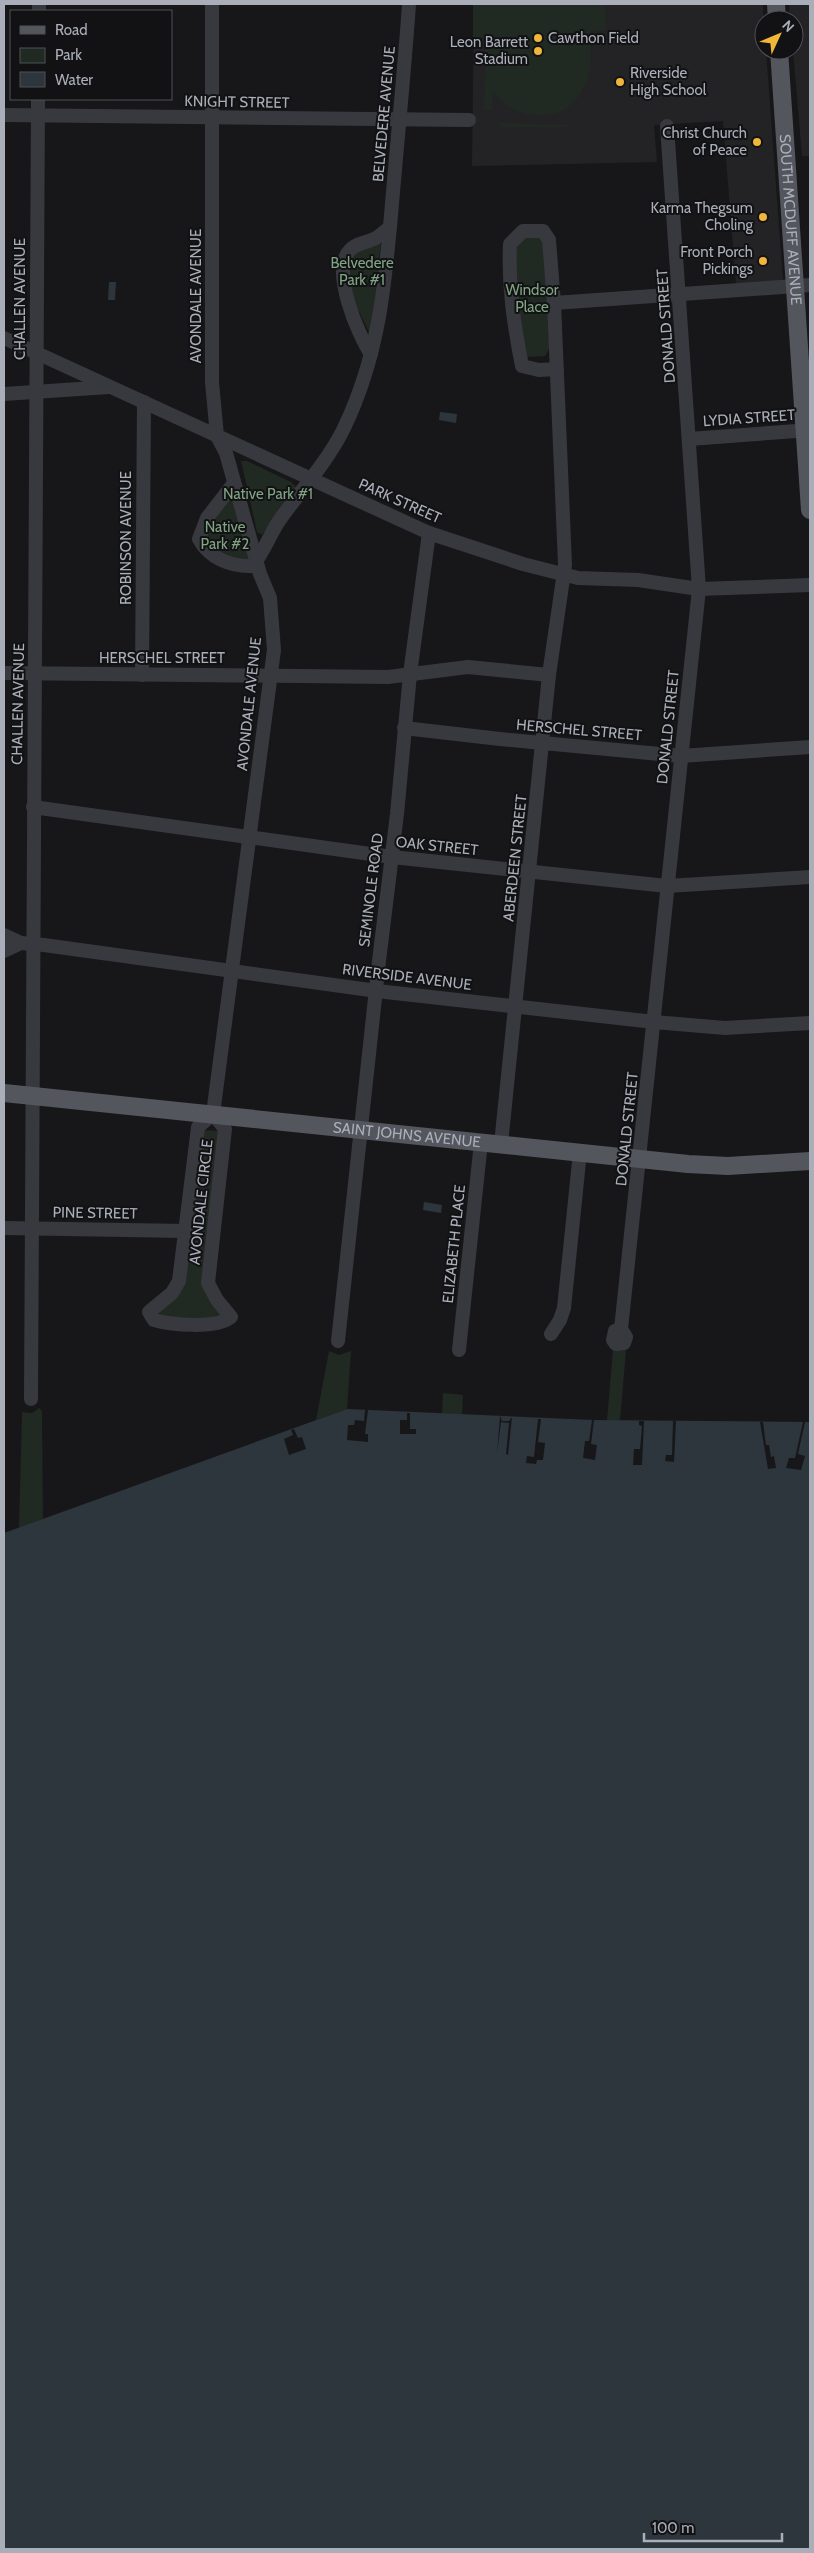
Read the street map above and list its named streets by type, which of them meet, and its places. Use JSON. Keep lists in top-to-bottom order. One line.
{"streets":{"main road":["SOUTH MCDUFF AVENUE","SAINT JOHNS AVENUE"],"street":["KNIGHT STREET","BELVEDERE AVENUE","AVONDALE AVENUE","CHALLEN AVENUE","DONALD STREET","LYDIA STREET","PARK STREET","ROBINSON AVENUE","HERSCHEL STREET","OAK STREET","ABERDEEN STREET","SEMINOLE ROAD","RIVERSIDE AVENUE","AVONDALE CIRCLE","PINE STREET","ELIZABETH PLACE"]},"crossings":[["KNIGHT STREET","BELVEDERE AVENUE"],["KNIGHT STREET","AVONDALE AVENUE"],["KNIGHT STREET","CHALLEN AVENUE"],["BELVEDERE AVENUE","AVONDALE AVENUE"],["BELVEDERE AVENUE","PARK STREET"],["SOUTH MCDUFF AVENUE","LYDIA STREET"],["AVONDALE AVENUE","PARK STREET"],["AVONDALE AVENUE","HERSCHEL STREET"],["AVONDALE AVENUE","OAK STREET"],["AVONDALE AVENUE","RIVERSIDE AVENUE"],["AVONDALE AVENUE","SAINT JOHNS AVENUE"],["AVONDALE AVENUE","AVONDALE CIRCLE"],["CHALLEN AVENUE","PARK STREET"],["CHALLEN AVENUE","HERSCHEL STREET"],["CHALLEN AVENUE","OAK STREET"],["CHALLEN AVENUE","RIVERSIDE AVENUE"],["CHALLEN AVENUE","SAINT JOHNS AVENUE"],["CHALLEN AVENUE","PINE STREET"],["DONALD STREET","LYDIA STREET"],["DONALD STREET","PARK STREET"],["DONALD STREET","HERSCHEL STREET"],["DONALD STREET","OAK STREET"],["DONALD STREET","RIVERSIDE AVENUE"],["DONALD STREET","SAINT JOHNS AVENUE"],["PARK STREET","ROBINSON AVENUE"],["PARK STREET","ABERDEEN STREET"],["PARK STREET","SEMINOLE ROAD"],["ROBINSON AVENUE","HERSCHEL STREET"],["HERSCHEL STREET","ABERDEEN STREET"],["HERSCHEL STREET","SEMINOLE ROAD"],["OAK STREET","ABERDEEN STREET"],["OAK STREET","SEMINOLE ROAD"],["ABERDEEN STREET","RIVERSIDE AVENUE"],["ABERDEEN STREET","SAINT JOHNS AVENUE"],["SEMINOLE ROAD","RIVERSIDE AVENUE"],["SEMINOLE ROAD","SAINT JOHNS AVENUE"],["SAINT JOHNS AVENUE","AVONDALE CIRCLE"],["SAINT JOHNS AVENUE","ELIZABETH PLACE"],["AVONDALE CIRCLE","PINE STREET"]],"parks":["Belvedere Park #1","Windsor Place","Native Park #1","Native Park #2"],"places":["Cawthon Field","Leon Barrett Stadium","Riverside High School","Christ Church of Peace","Karma Thegsum Choling","Front Porch Pickings"],"legend":["Road","Park","Water"],"scale_bar":"100 m","north":"top right"}
